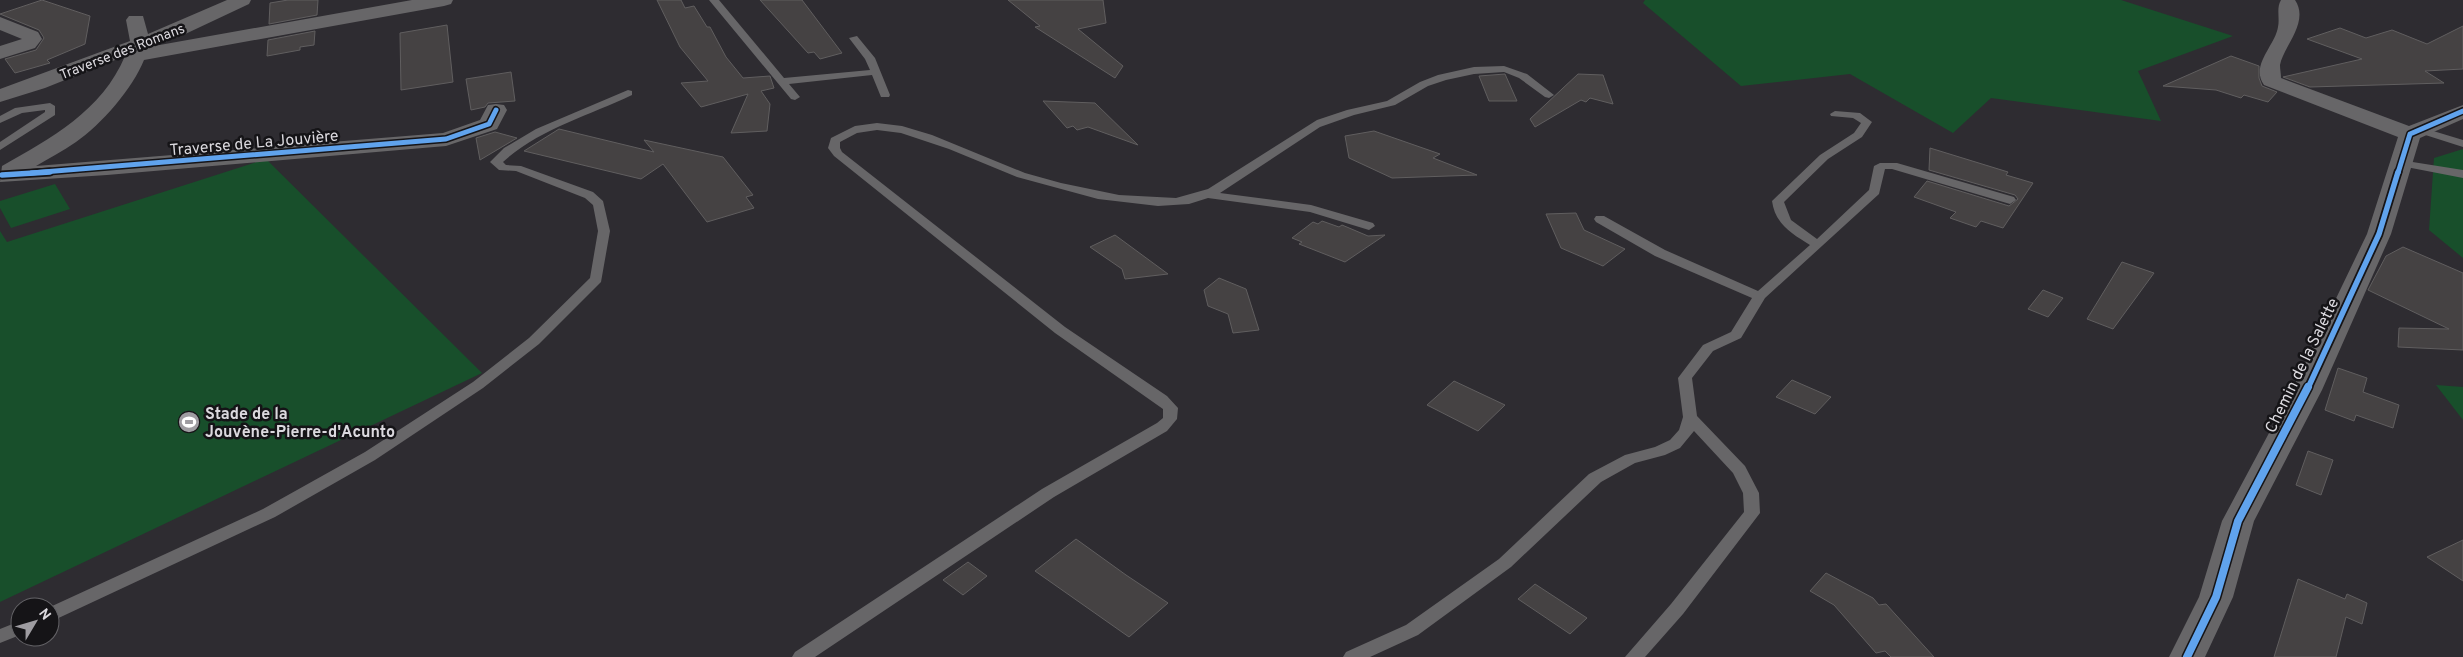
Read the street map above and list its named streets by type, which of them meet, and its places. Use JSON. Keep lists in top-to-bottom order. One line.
{"streets":{"street":["Traverse des Romans","Traverse de La Jouvière","Chemin de la Salette"]},"places":{"sports":["Stade de la Jouvène-Pierre-d'Acunto"]},"north":"top right"}
